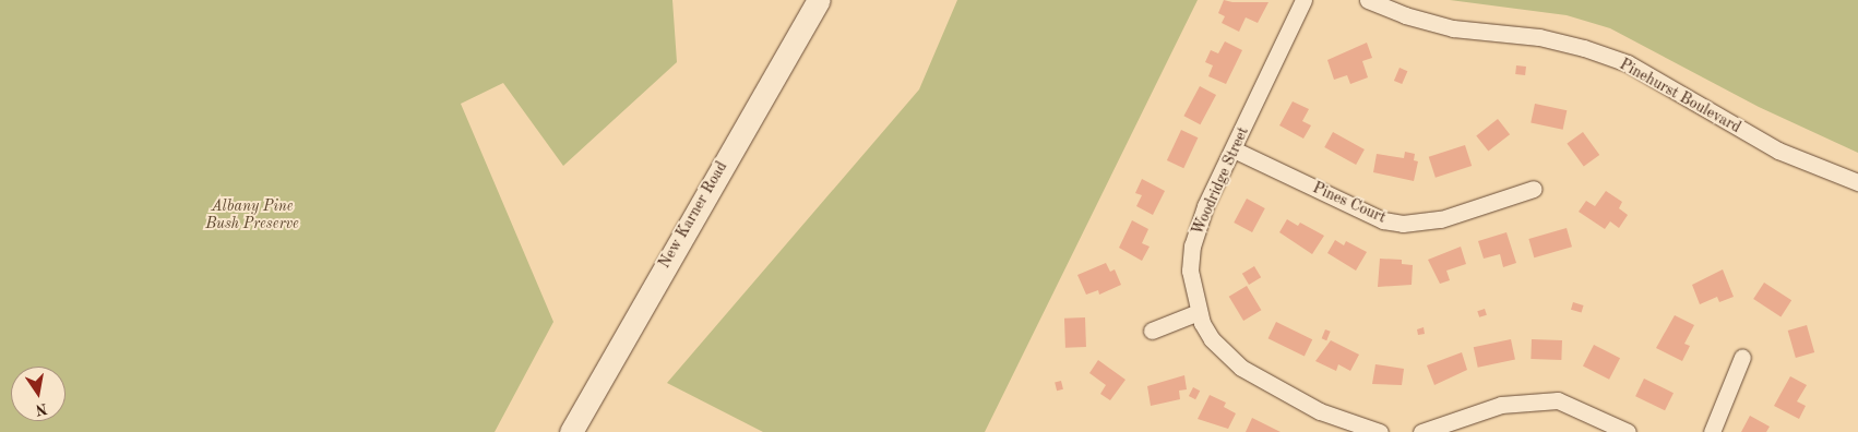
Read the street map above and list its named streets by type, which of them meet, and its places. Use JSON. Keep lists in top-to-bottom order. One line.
{"streets":{"main road":["New Karner Road"],"street":["Pinehurst Boulevard","Woodridge Street","Pines Court"]},"crossings":[["Woodridge Street","Pines Court"]],"parks":["Albany Pine Bush Preserve"],"north":"bottom"}
